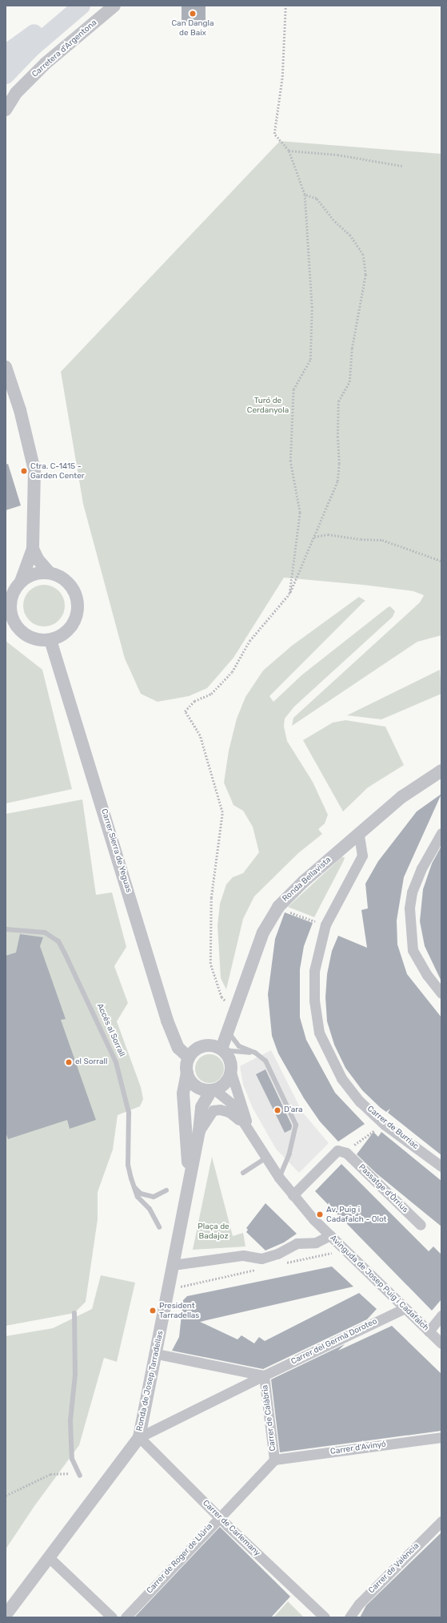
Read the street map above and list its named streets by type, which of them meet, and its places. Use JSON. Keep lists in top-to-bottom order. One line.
{"streets":{"street":["Carretera d'Argentona","Carrer Sierra de Yeguas","Ronda Bellavista","Carrer de Burriac","Passatge d'Òrrius","Avinguda de Josep Puig i Cadafalch","Carrer del Germà Doroteo","Ronda de Josep Tarradellas","Carrer de Calàbria","Carrer d'Avinyó","Carrer de Carlemany","Carrer de Roger de Llúria","Carrer de València"],"lane":["Accés al Sorrall"]},"crossings":[["Carrer Sierra de Yeguas","Ronda Bellavista"],["Carrer Sierra de Yeguas","Avinguda de Josep Puig i Cadafalch"],["Carrer Sierra de Yeguas","Ronda de Josep Tarradellas"],["Ronda Bellavista","Carrer de Burriac"],["Ronda Bellavista","Avinguda de Josep Puig i Cadafalch"],["Ronda Bellavista","Ronda de Josep Tarradellas"],["Avinguda de Josep Puig i Cadafalch","Carrer del Germà Doroteo"],["Avinguda de Josep Puig i Cadafalch","Ronda de Josep Tarradellas"],["Carrer del Germà Doroteo","Ronda de Josep Tarradellas"],["Carrer del Germà Doroteo","Carrer de Calàbria"],["Carrer del Germà Doroteo","Carrer de Carlemany"],["Ronda de Josep Tarradellas","Carrer de Carlemany"],["Carrer de Calàbria","Carrer d'Avinyó"],["Carrer de Calàbria","Carrer de Roger de Llúria"],["Carrer d'Avinyó","Carrer de Roger de Llúria"],["Carrer de Carlemany","Carrer de Roger de Llúria"]],"parks":["Turó de Cerdanyola","Plaça de Badajoz"],"places":["Can Dangla de Baix","Ctra. C-1415 - Garden Center","el Sorrall","D'ara","Av. Puig i Cadafalch - Olot","President Tarradellas"]}
